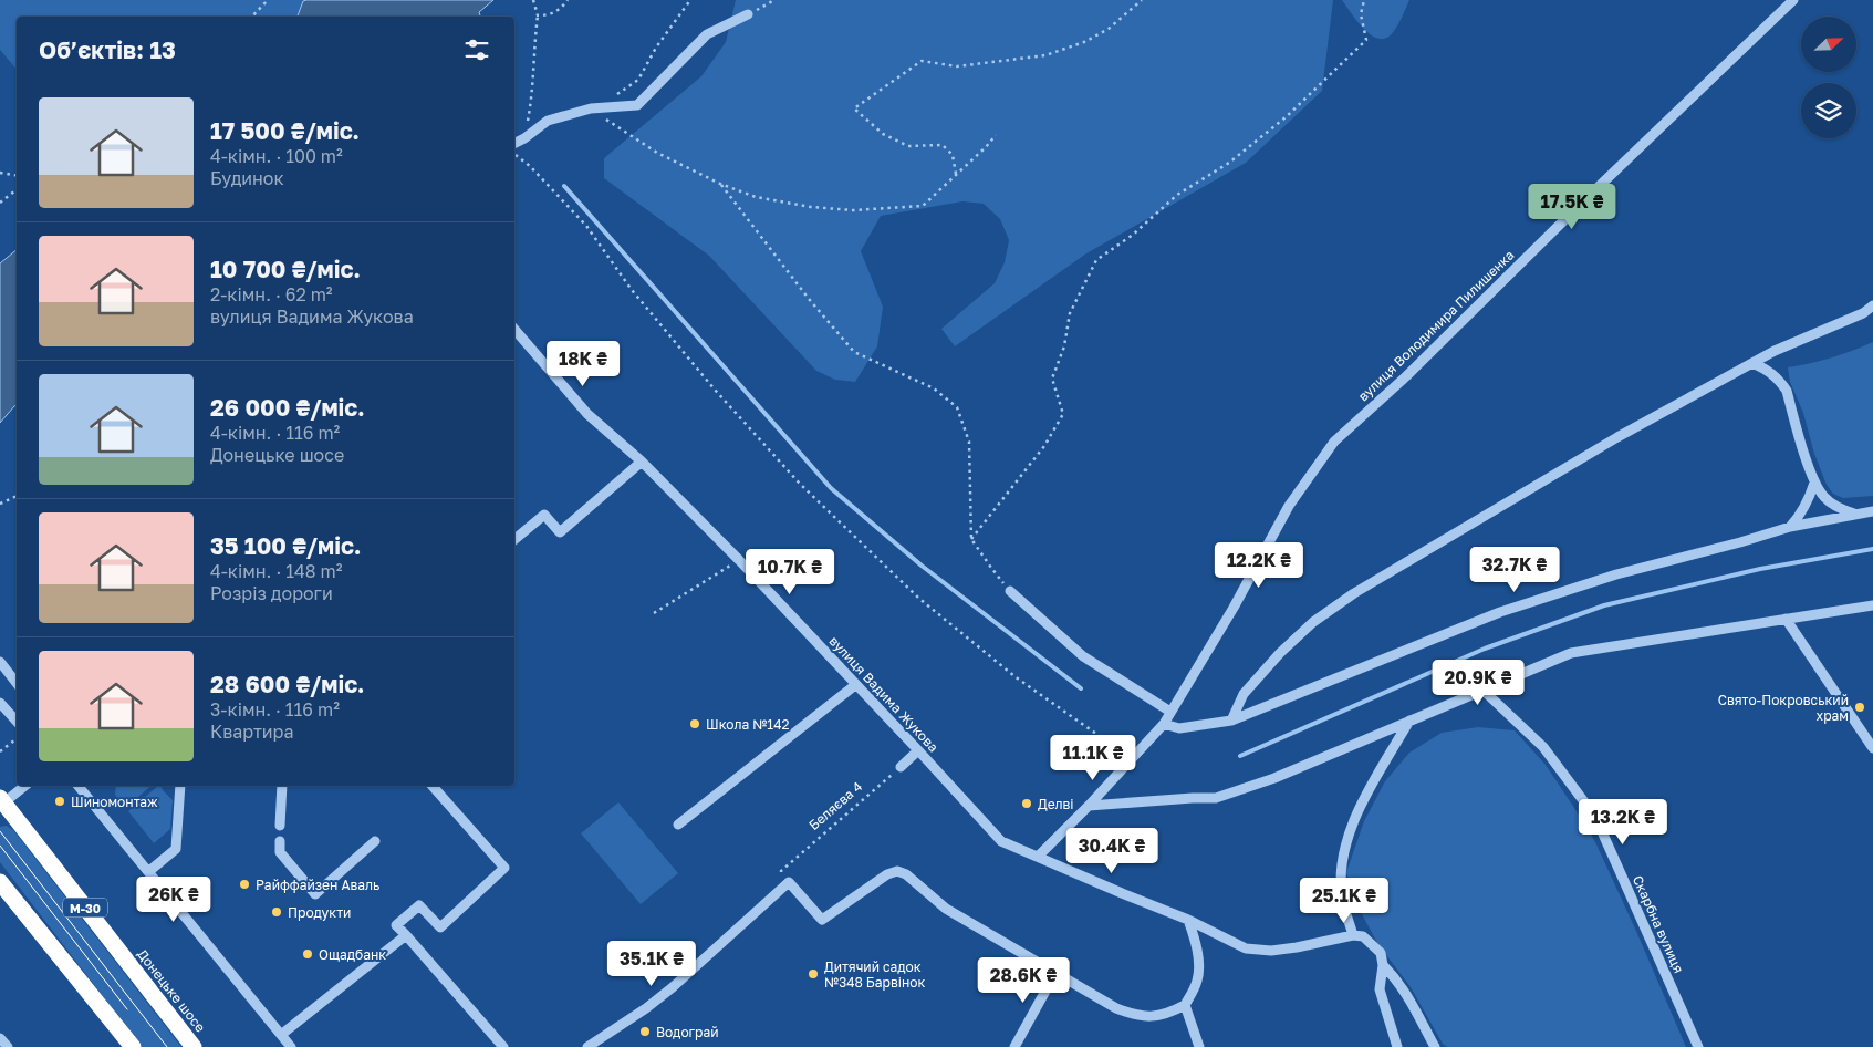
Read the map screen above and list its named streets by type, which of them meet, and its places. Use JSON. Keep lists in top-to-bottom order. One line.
{"streets":{"highway":["М-30","Донецьке шосе"],"street":["вулиця Володимира Пилишенка","вулиця Вадима Жукова","Скарбна вулиця"],"path":["Беляєва 4"]},"crossings":[["вулиця Володимира Пилишенка","вулиця Вадима Жукова"]],"places":["Свято-Покровський храм","Школа №142","Шиномонтаж","Делві","Райффайзен Аваль","Продукти","Ощадбанк","Дитячий садок №348 Барвінок","Водограй"],"north":"top right","page":{"heading":"Об’єктів: 13","list":[{"name":"17 500 ₴/міс.","note":"4-кімн. · 100 m² · Будинок"},{"name":"10 700 ₴/міс.","note":"2-кімн. · 62 m² · вулиця Вадима Жукова"},{"name":"26 000 ₴/міс.","note":"4-кімн. · 116 m² · Донецьке шосе"},{"name":"35 100 ₴/міс.","note":"4-кімн. · 148 m² · Розріз дороги"},{"name":"28 600 ₴/міс.","note":"3-кімн. · 116 m² · Квартира"}],"price":["17.5K ₴","18K ₴","12.2K ₴","32.7K ₴","10.7K ₴","20.9K ₴","11.1K ₴","13.2K ₴","30.4K ₴","26K ₴","25.1K ₴","35.1K ₴","28.6K ₴"]}}
